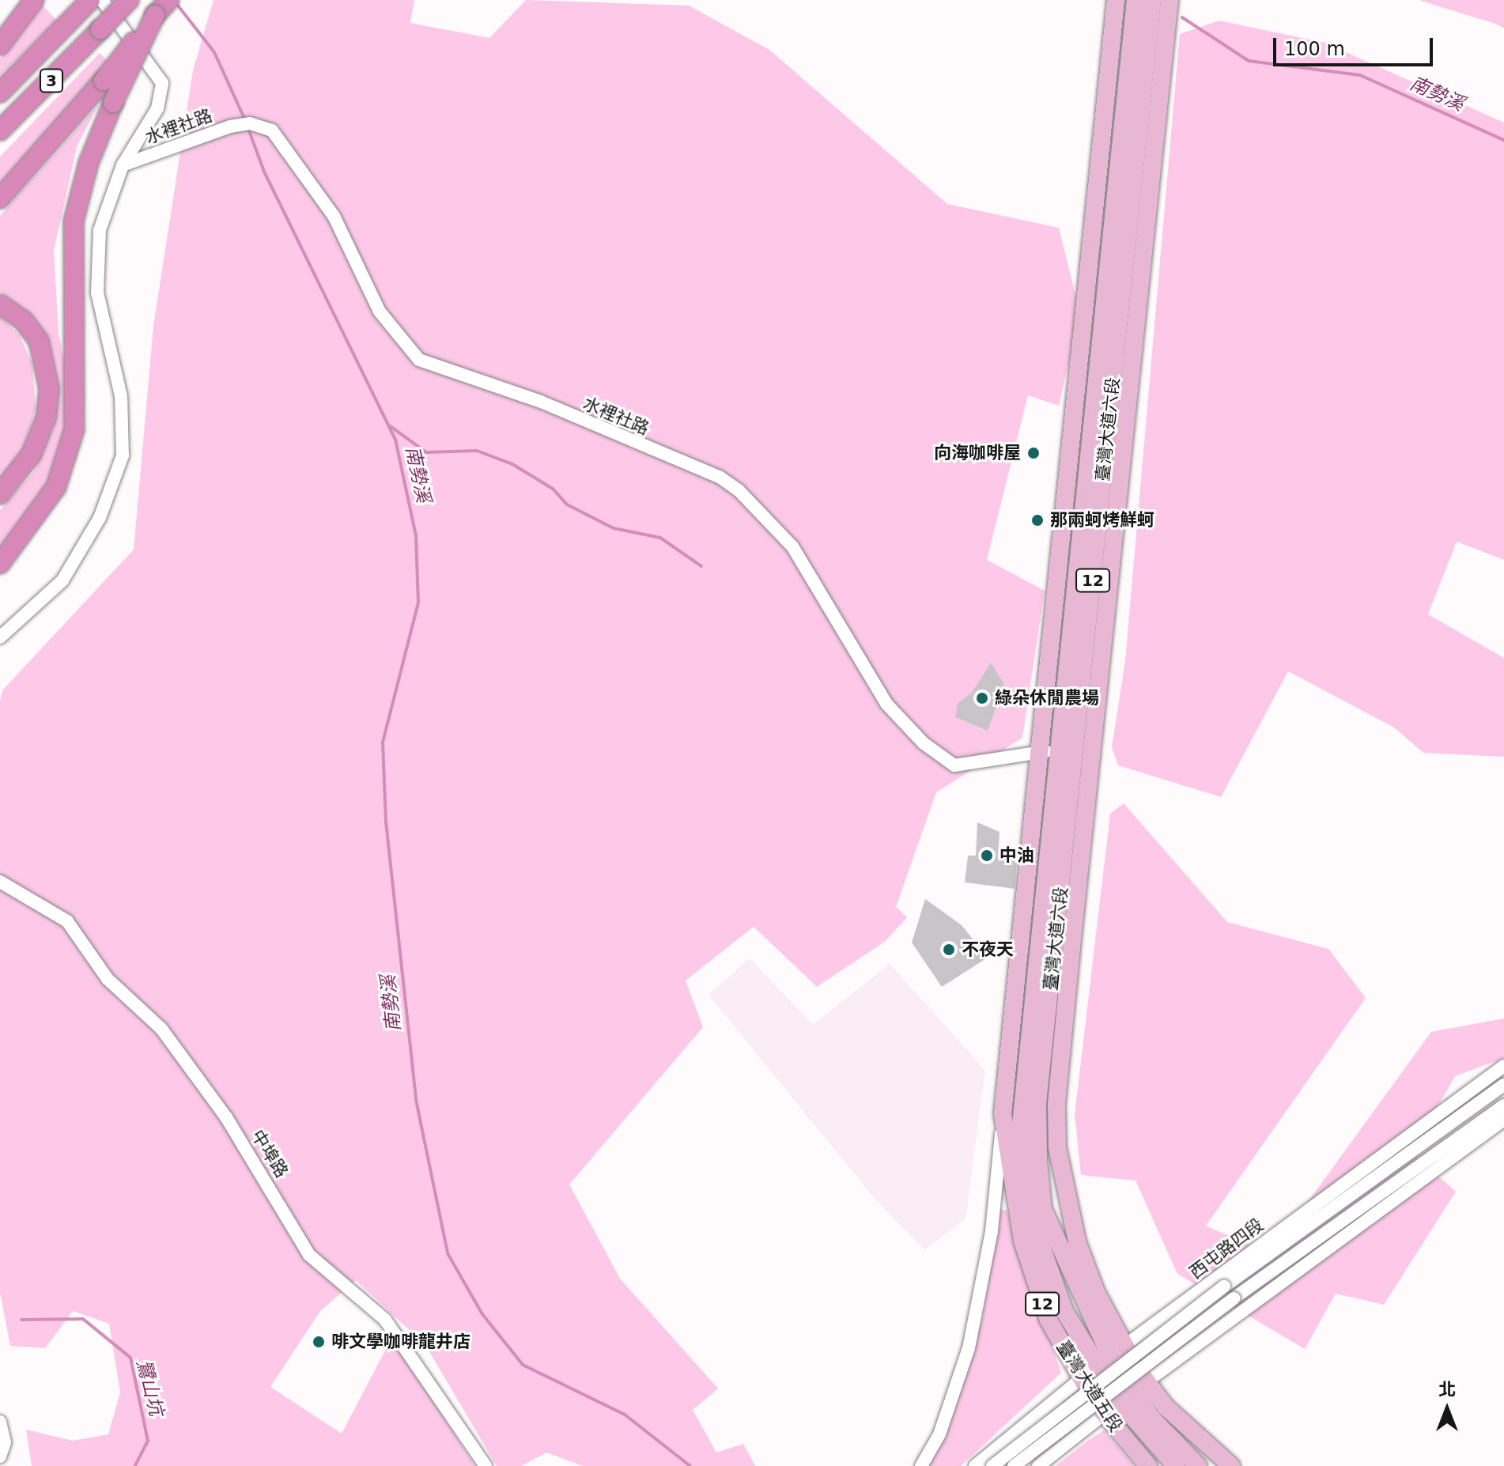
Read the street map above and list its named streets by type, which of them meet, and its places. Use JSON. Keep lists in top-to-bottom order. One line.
{"streets":{"highway":["3"],"main road":["臺灣大道六段","12","臺灣大道五段"],"street":["水裡社路","中埠路","西屯路四段"]},"crossings":[["水裡社路","臺灣大道六段"],["臺灣大道六段","臺灣大道五段"],["西屯路四段","臺灣大道五段"]],"water":["南勢溪","鷺山坑"],"places":["向海咖啡屋","那兩蚵烤鮮蚵","綠朵休閒農場","中油","不夜天","啡文學咖啡龍井店"],"scale_bar":"100 m","north":"top"}
